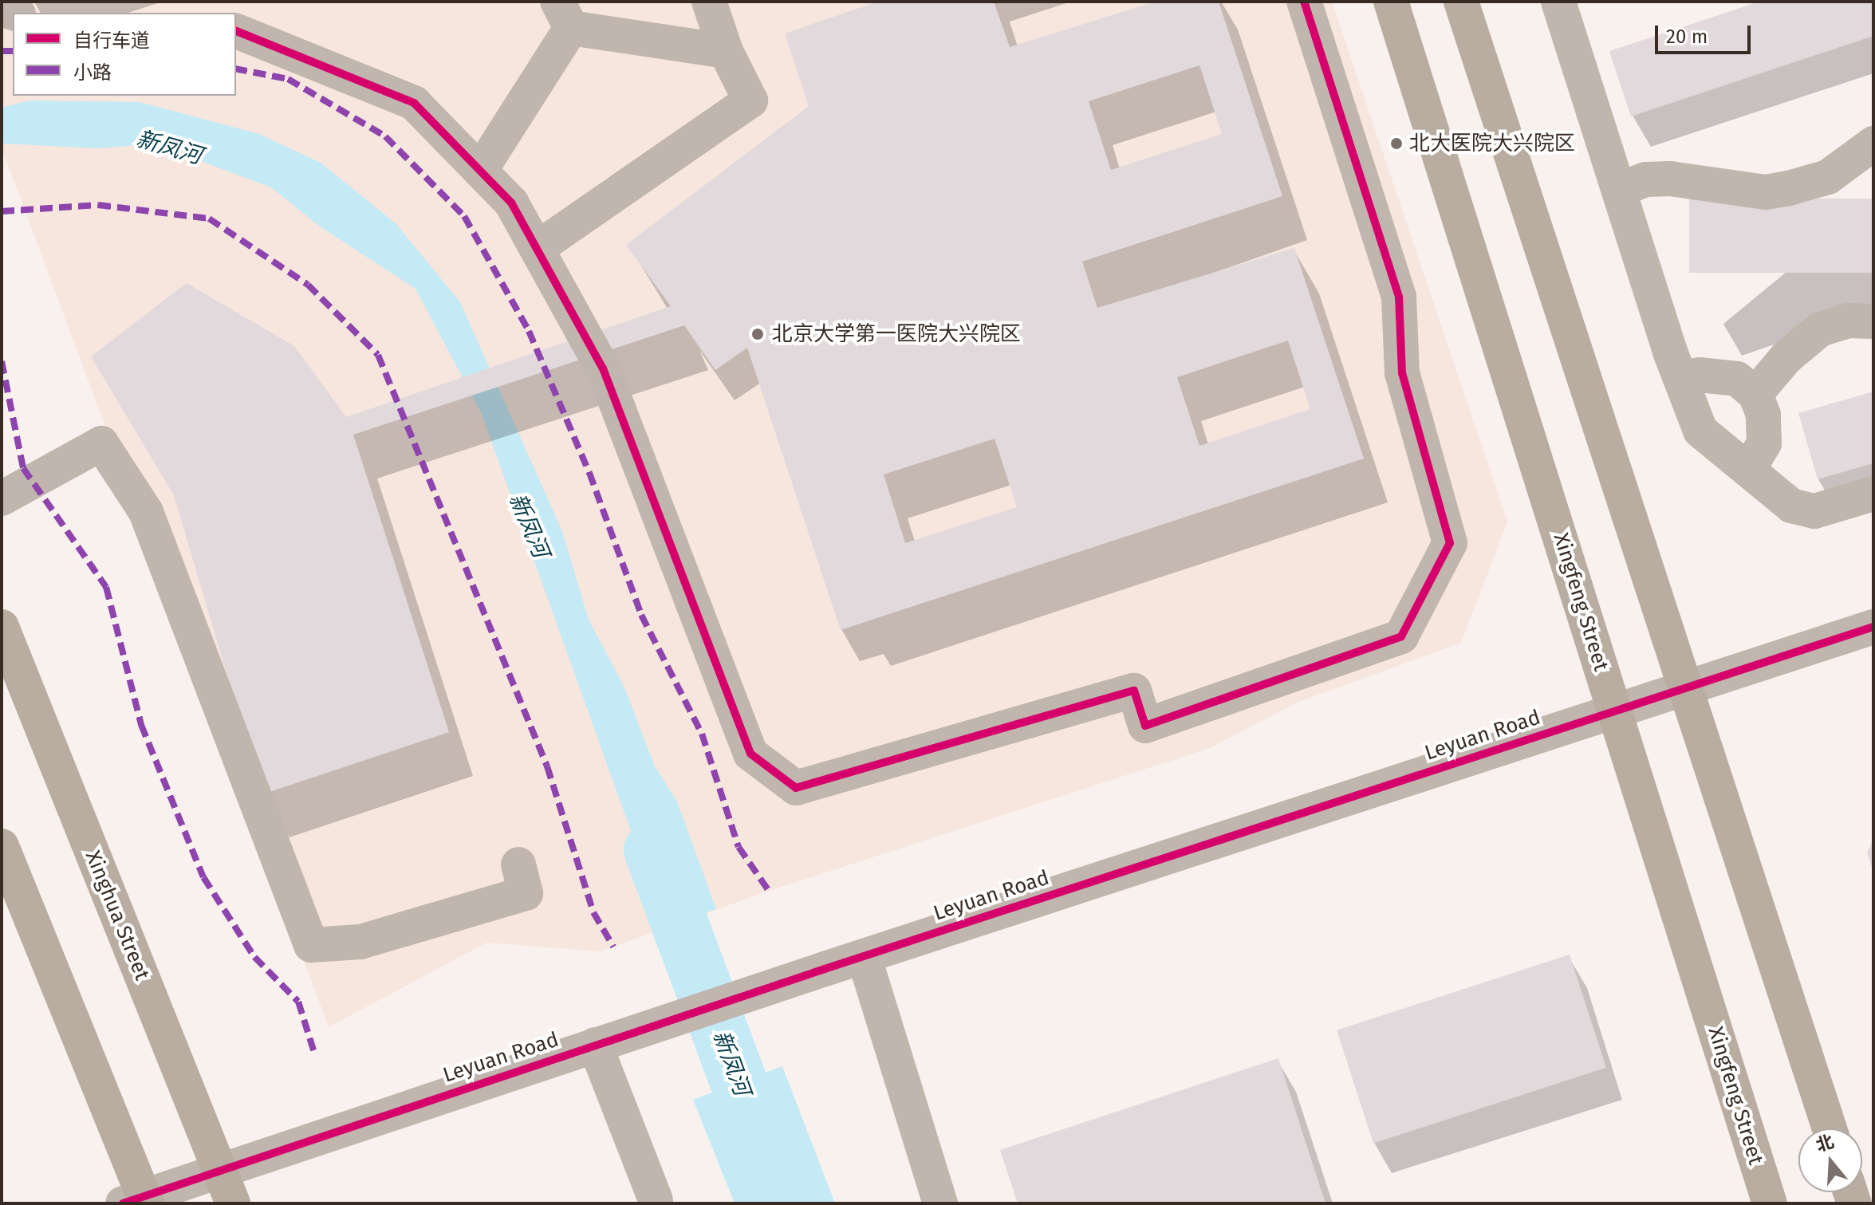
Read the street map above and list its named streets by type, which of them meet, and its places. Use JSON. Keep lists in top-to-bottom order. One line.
{"streets":{"main road":["Xingfeng Street","Xinghua Street"],"street":["Leyuan Road"]},"crossings":[["Xingfeng Street","Leyuan Road"],["Leyuan Road","Xinghua Street"]],"water":["新凤河"],"places":["北大医院大兴院区","北京大学第一医院大兴院区"],"legend":["自行车道","小路"],"scale_bar":"20 m","north":"top"}
